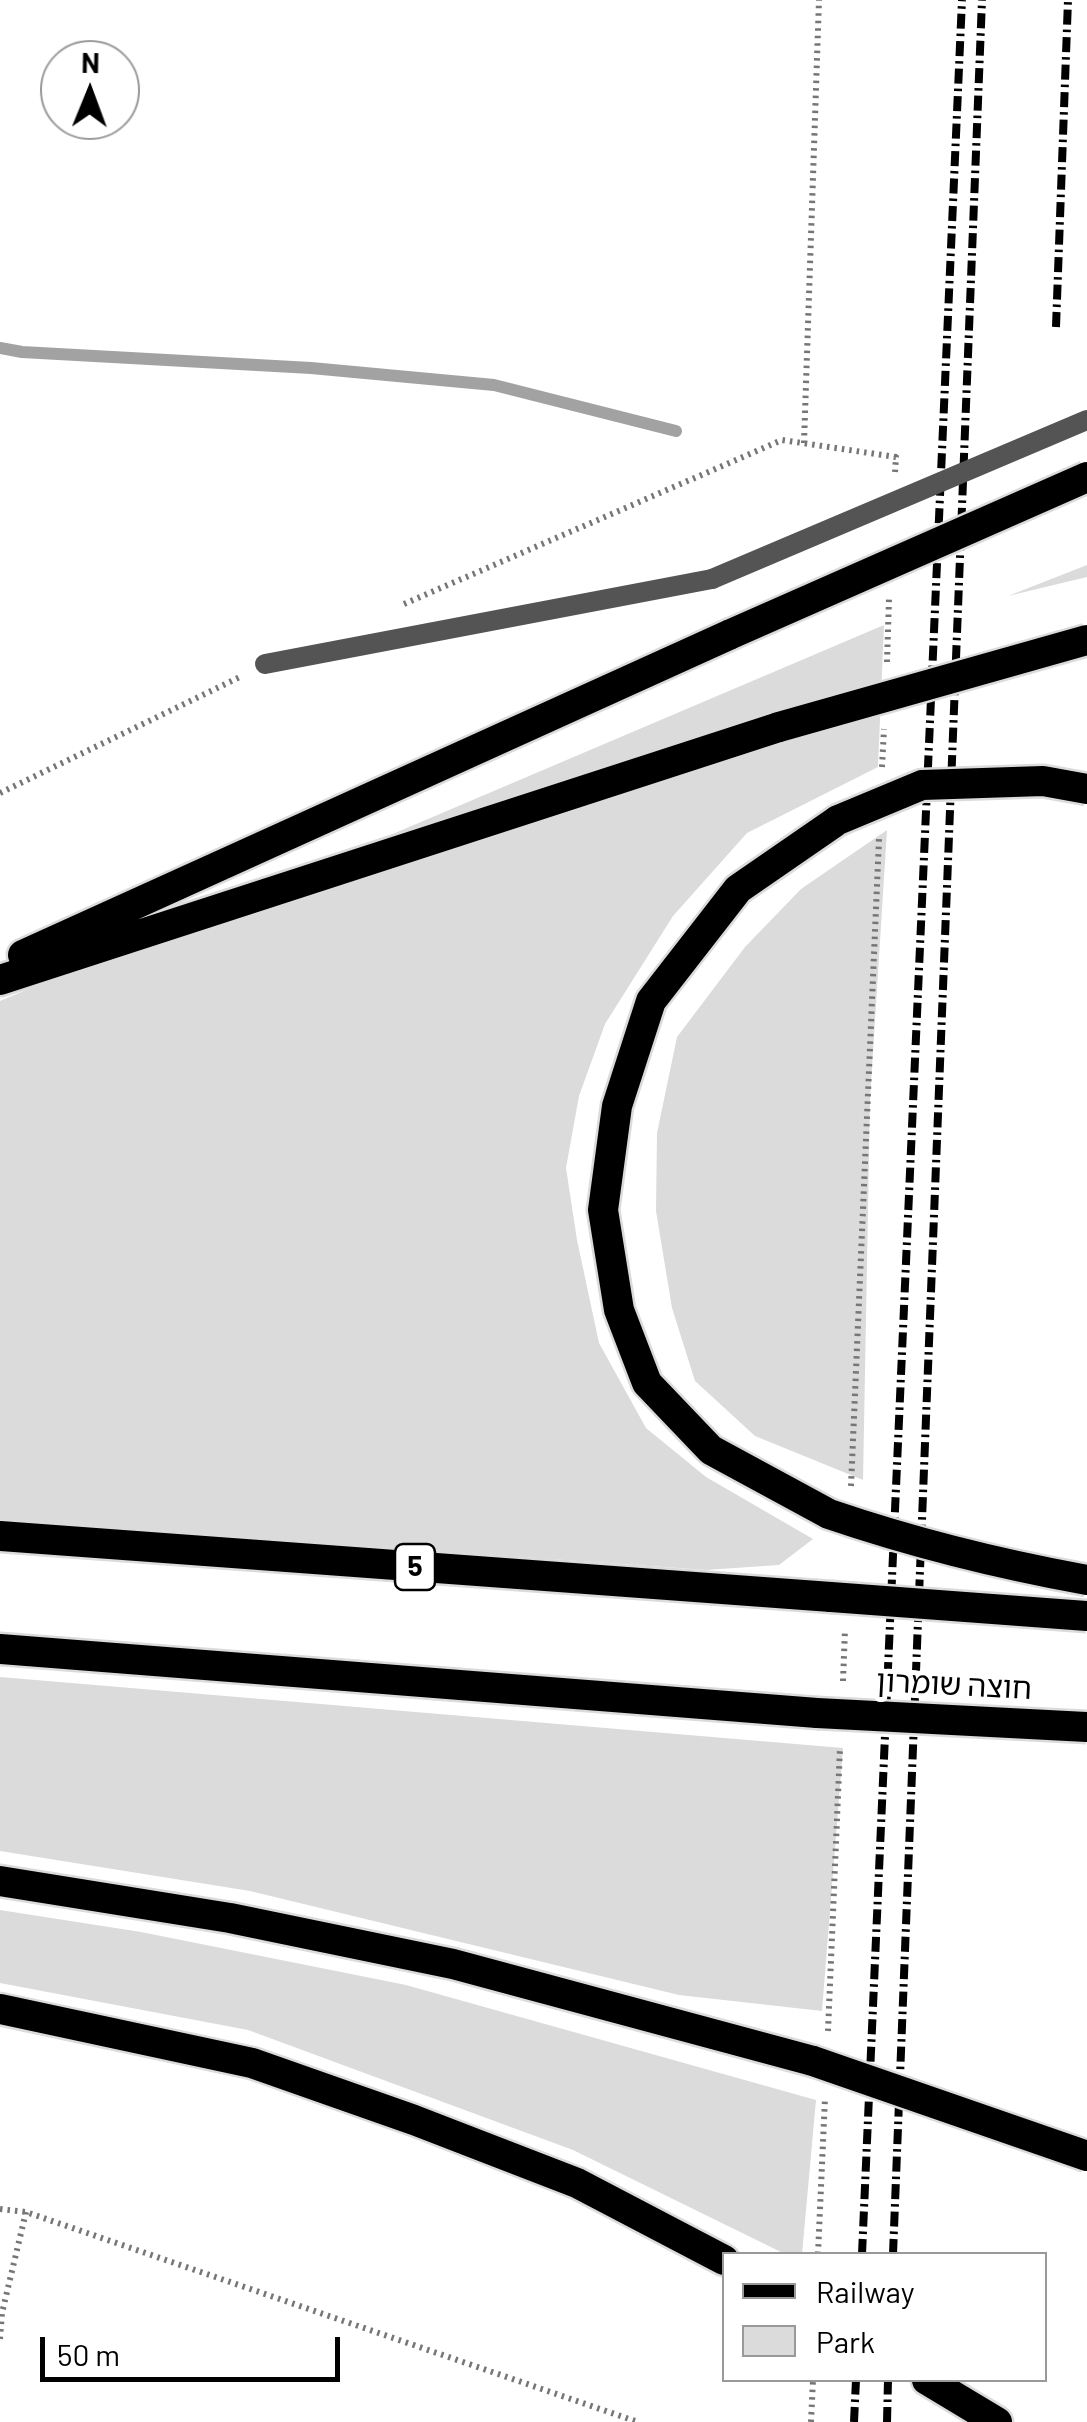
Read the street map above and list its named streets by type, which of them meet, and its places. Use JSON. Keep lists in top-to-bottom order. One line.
{"streets":{"highway":["5","חוצה שומרון"]},"legend":["Railway","Park"],"scale_bar":"50 m","north":"top"}
